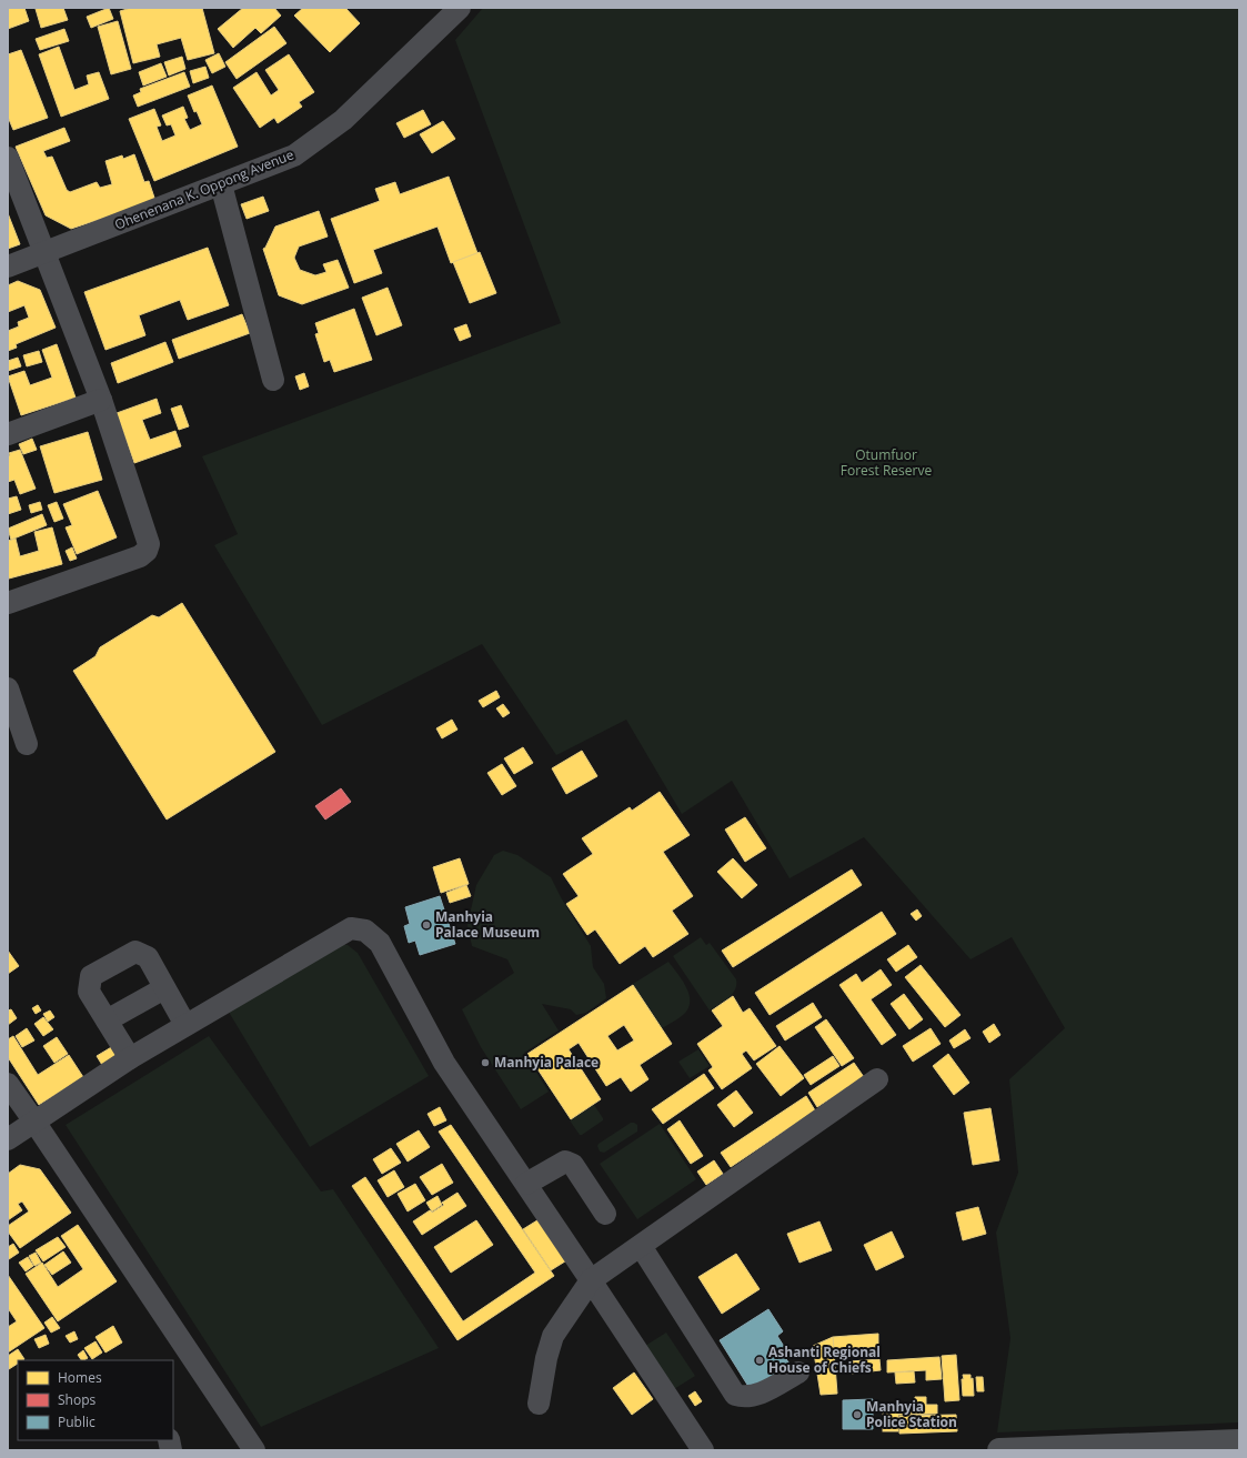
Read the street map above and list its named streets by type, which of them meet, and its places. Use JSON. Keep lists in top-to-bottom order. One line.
{"streets":{"street":["Ohenenana K. Oppong Avenue"]},"parks":["Otumfuor Forest Reserve"],"places":["Manhyia Palace Museum","Manhyia Palace","Ashanti Regional House of Chiefs","Manhyia Police Station"],"legend":["Homes","Shops","Public"]}
